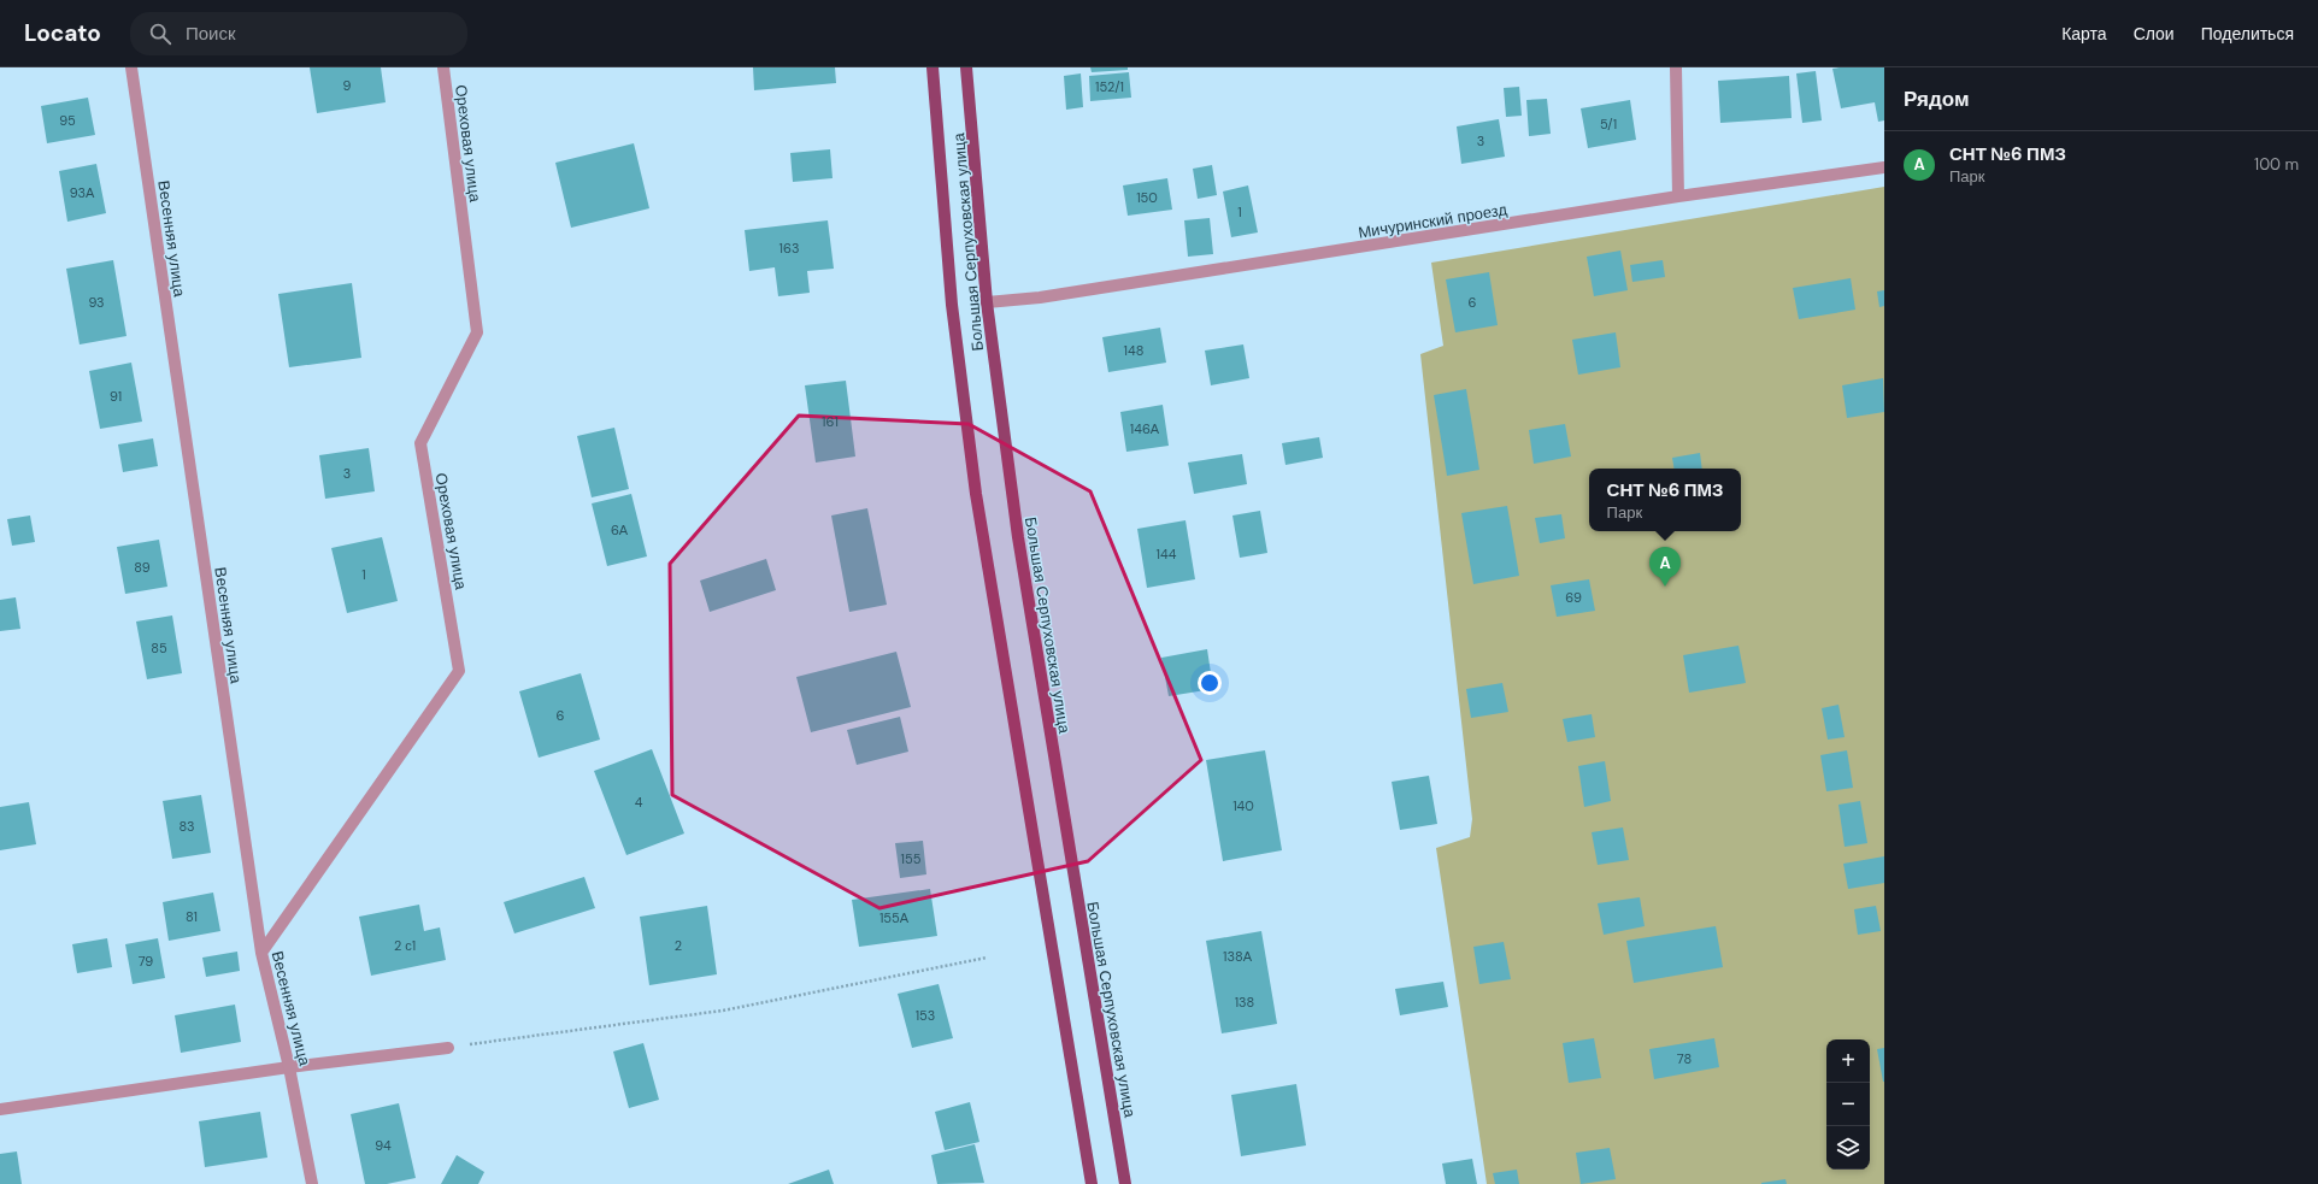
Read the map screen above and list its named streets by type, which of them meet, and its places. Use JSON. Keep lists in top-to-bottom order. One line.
{"streets":{"main road":["Большая Серпуховская улица"],"street":["Ореховая улица","Мичуринский проезд","Весенняя улица"]},"crossings":[["Ореховая улица","Весенняя улица"],["Мичуринский проезд","Большая Серпуховская улица"]],"house_numbers":["9","152/1","95","5/1","3","93А","150","1","163","93","6","148","91","161","146А","3","6А","144","89","1","69","85","6","4","140","83","155","81","155А","2 с1","2","138А","79","138","153","78","94"],"page":{"header":"Locato","search":"Поиск","nav":["Карта","Слои","Поделиться"],"heading":"Рядом","list":[{"mark":"A","name":"СНТ №6 ПМЗ","note":"Парк","value":"100 m"}],"popup":["СНТ №6 ПМЗ","Парк"],"pins":"A","map_buttons":["+","−"]}}
